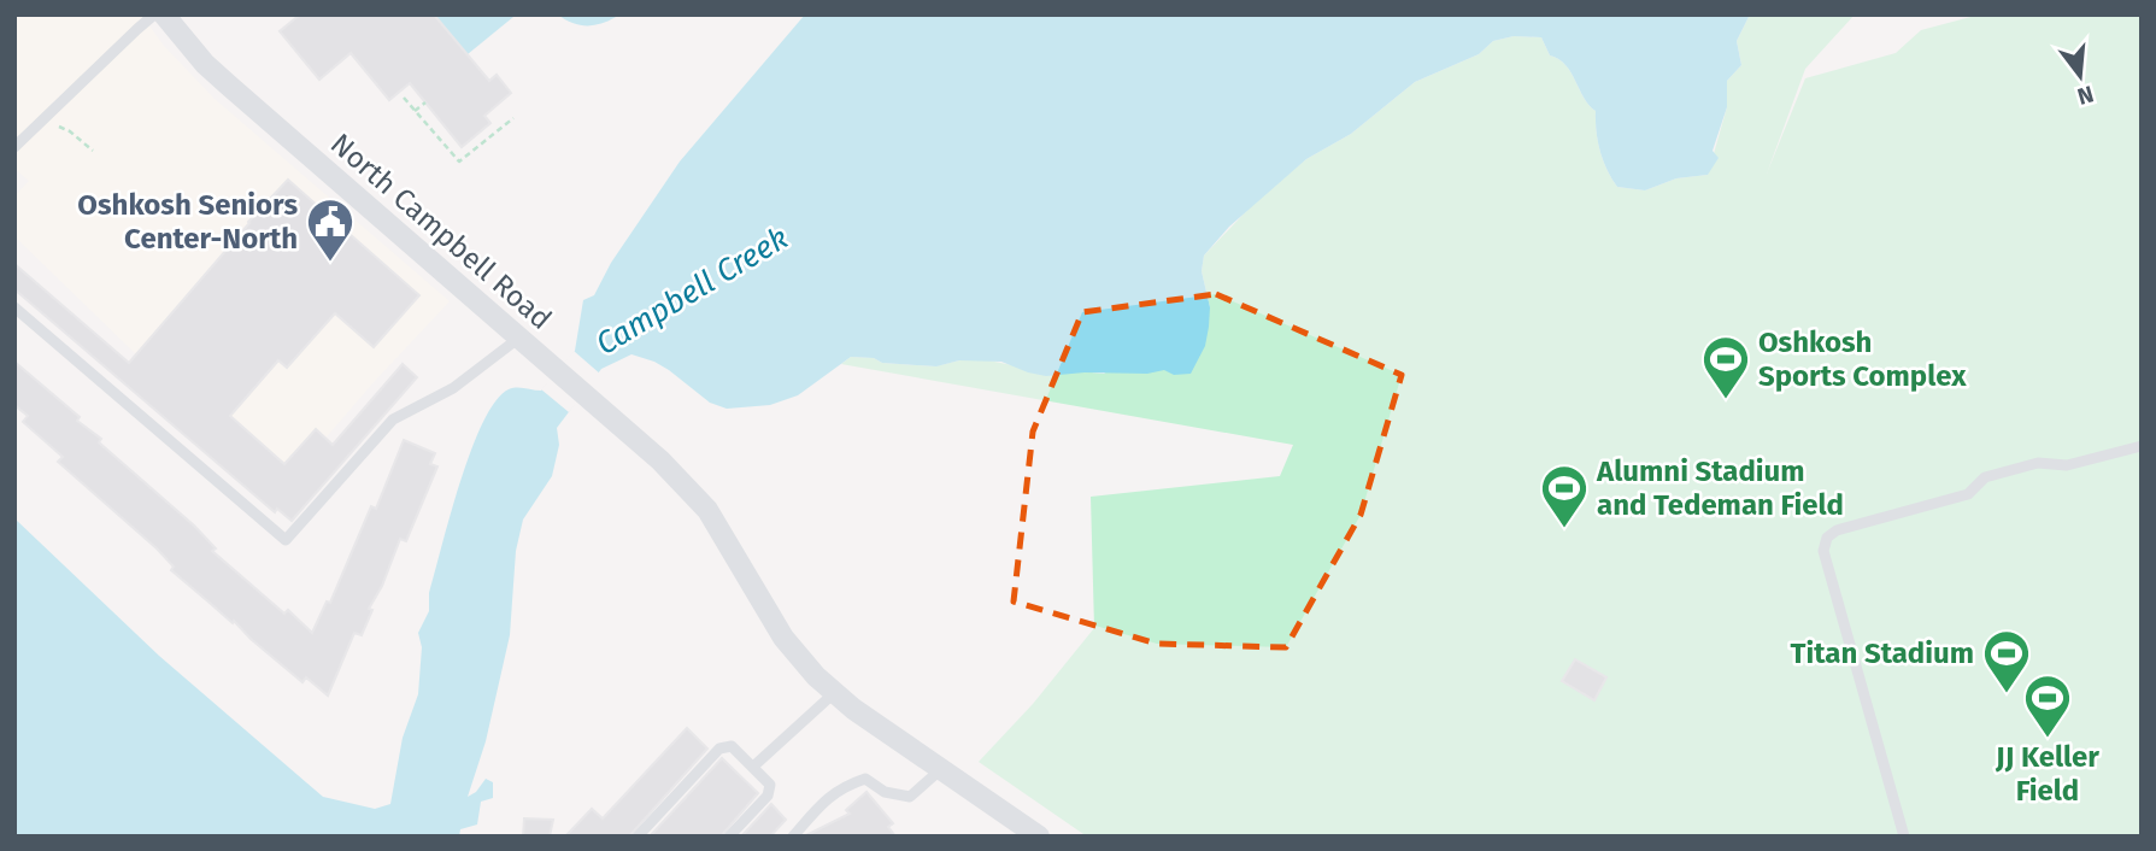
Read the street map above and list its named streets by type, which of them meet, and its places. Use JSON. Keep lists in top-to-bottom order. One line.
{"streets":{"street":["North Campbell Road"]},"water":["Campbell Creek"],"places":{"public building":["Oshkosh Seniors Center-North"],"sports":["Oshkosh Sports Complex","Alumni Stadium and Tedeman Field","Titan Stadium","JJ Keller Field"]},"north":"bottom"}
